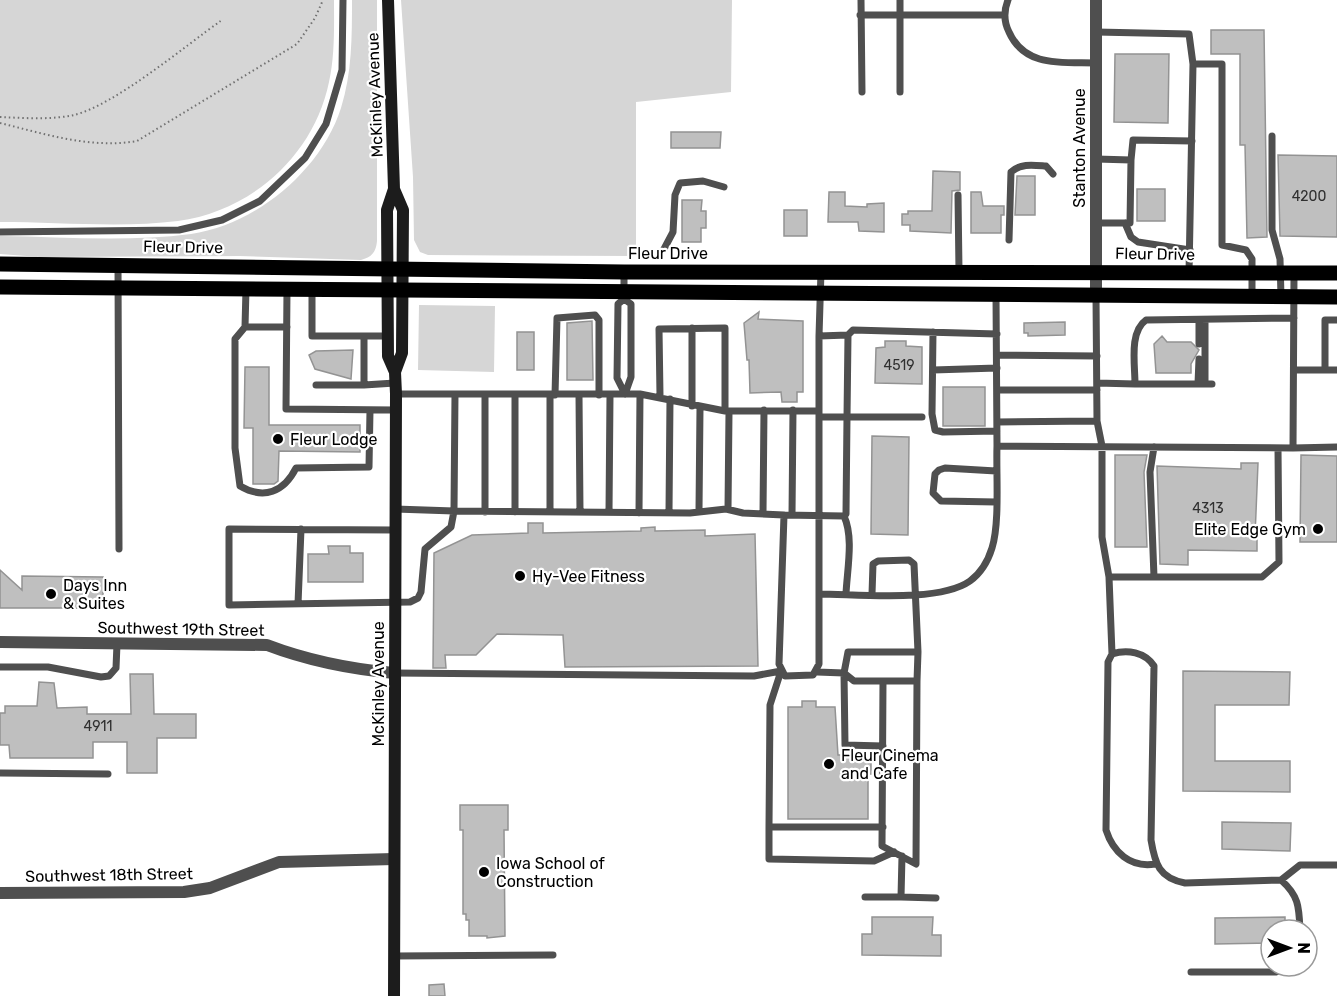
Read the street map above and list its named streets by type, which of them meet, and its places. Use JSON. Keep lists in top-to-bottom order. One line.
{"streets":{"main road":["McKinley Avenue","Fleur Drive"],"street":["Stanton Avenue","Southwest 19th Street","Southwest 18th Street"]},"crossings":[["McKinley Avenue","Fleur Drive"],["McKinley Avenue","Southwest 19th Street"],["McKinley Avenue","Southwest 18th Street"],["Stanton Avenue","Fleur Drive"]],"places":["Fleur Lodge","Elite Edge Gym","Hy-Vee Fitness","Days Inn & Suites","Fleur Cinema and Cafe","Iowa School of Construction"],"house_numbers":["4200","4519","4313","4911"],"north":"right"}
